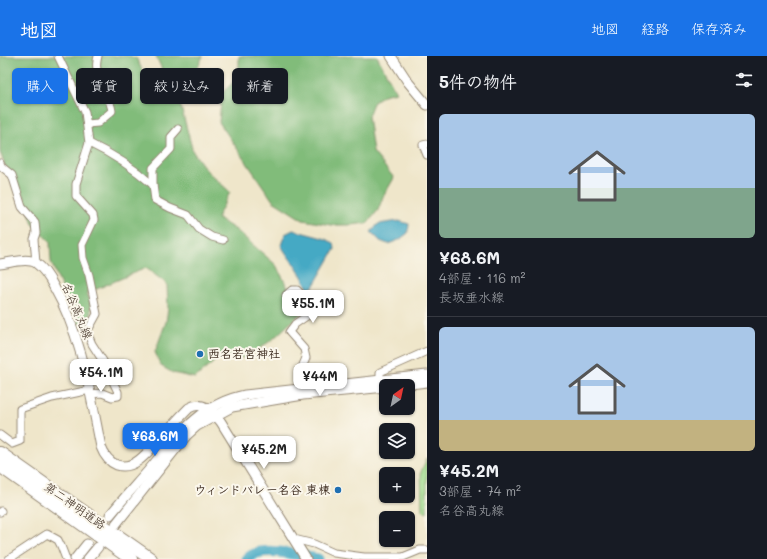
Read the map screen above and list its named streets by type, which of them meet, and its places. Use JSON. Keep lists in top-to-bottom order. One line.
{"streets":{"highway":["第二神明道路"],"main road":["名谷高丸線"]},"places":["西名若宮神社","ウィンドバレー名谷 東棟"],"north":"top right","page":{"header":"地図","nav":["地図","経路","保存済み"],"heading":"5件の物件","chip":["購入","賃貸","絞り込み","新着"],"list":[{"name":"¥68.6M","note":"4部屋 · 116 m² · 長坂垂水線"},{"name":"¥45.2M","note":"3部屋 · 74 m² · 名谷高丸線"}],"price":["¥55.1M","¥54.1M","¥44M","¥68.6M","¥45.2M"],"map_buttons":["+","−"]}}
